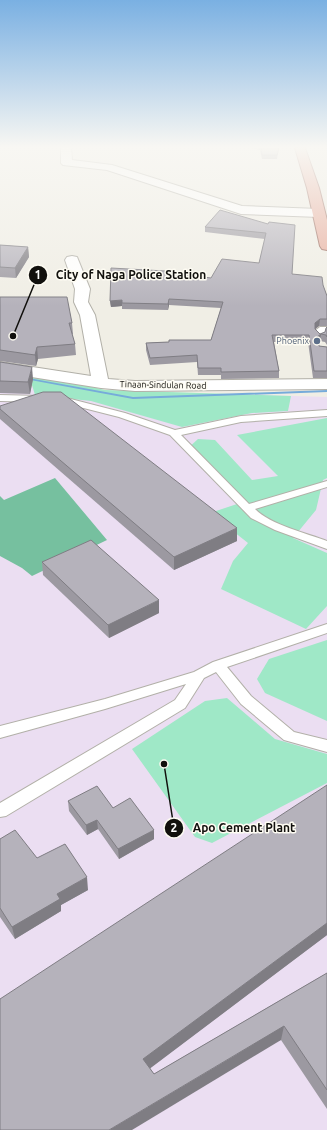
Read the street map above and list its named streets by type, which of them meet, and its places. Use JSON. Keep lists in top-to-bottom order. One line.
{"streets":{"street":["Tinaan-Sindulan Road"]},"places":["City of Naga Police Station","Phoenix","Apo Cement Plant"]}
